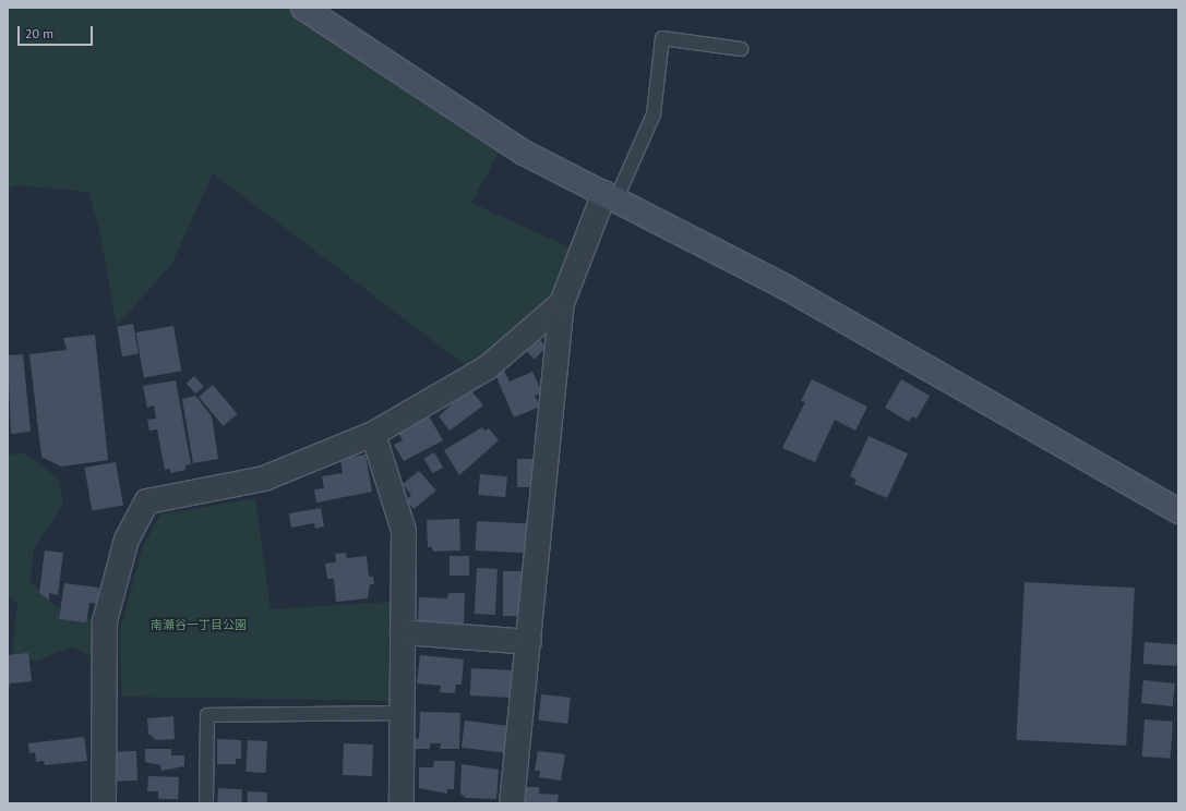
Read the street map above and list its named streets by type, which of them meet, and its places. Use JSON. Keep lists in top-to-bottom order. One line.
{"parks":["南瀬谷一丁目公園"],"scale_bar":"20 m"}
